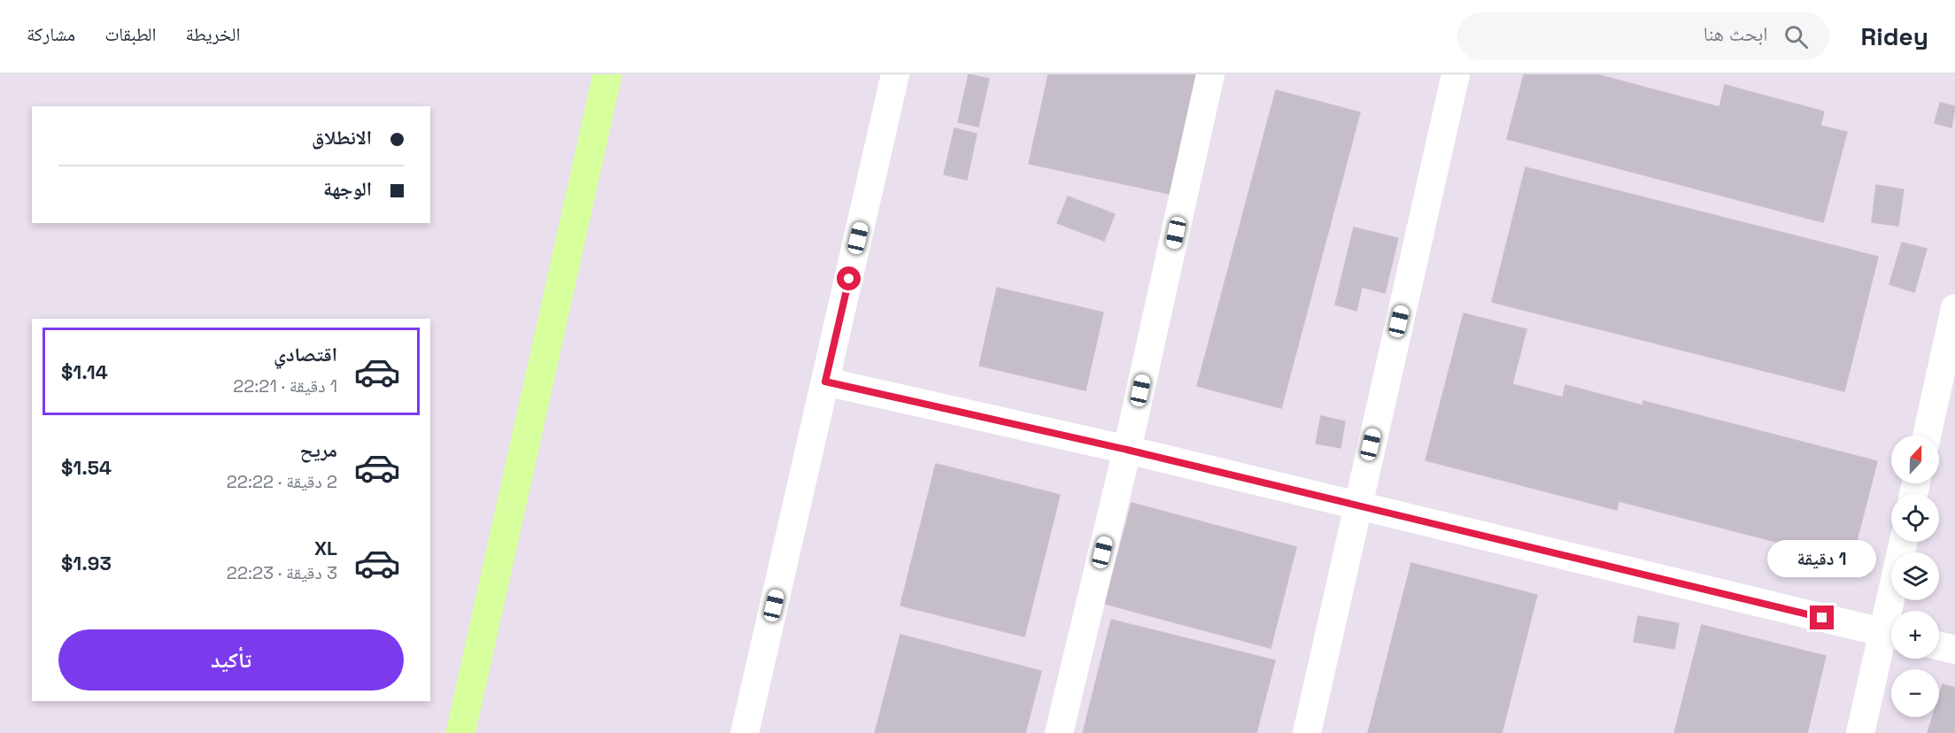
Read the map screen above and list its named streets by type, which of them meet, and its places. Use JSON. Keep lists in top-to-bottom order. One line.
{"north":"top","page":{"header":"Ridey","search":"ابحث هنا","nav":["الخريطة","الطبقات","مشاركة"],"banner":["الانطلاق","الوجهة"],"list":[{"name":"اقتصادي","note":"1 دقيقة · 22:21","value":"$1.14"},{"name":"مريح","note":"2 دقيقة · 22:22","value":"$1.54"},{"name":"XL","note":"3 دقيقة · 22:23","value":"$1.93"}],"map_buttons":["+","−"],"bubble":"1 دقيقة","buttons":"تأكيد"}}
